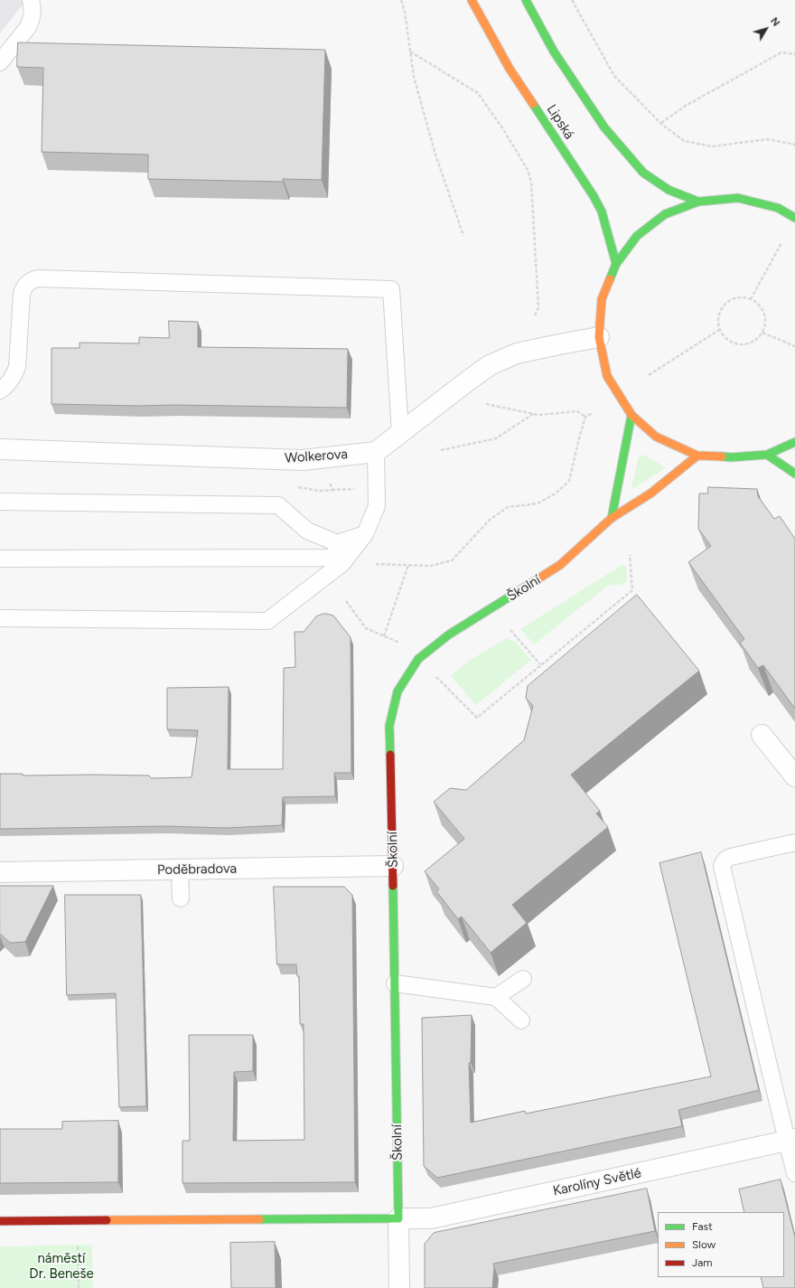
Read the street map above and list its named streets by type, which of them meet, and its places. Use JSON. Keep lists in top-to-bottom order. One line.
{"streets":{"street":["Lipská","Wolkerova","Školní","Poděbradova","Karolíny Světlé"]},"crossings":[["Školní","Poděbradova"],["Školní","Karolíny Světlé"]],"parks":["náměstí Dr. Beneše"],"legend":["Fast","Slow","Jam"],"north":"top right"}
